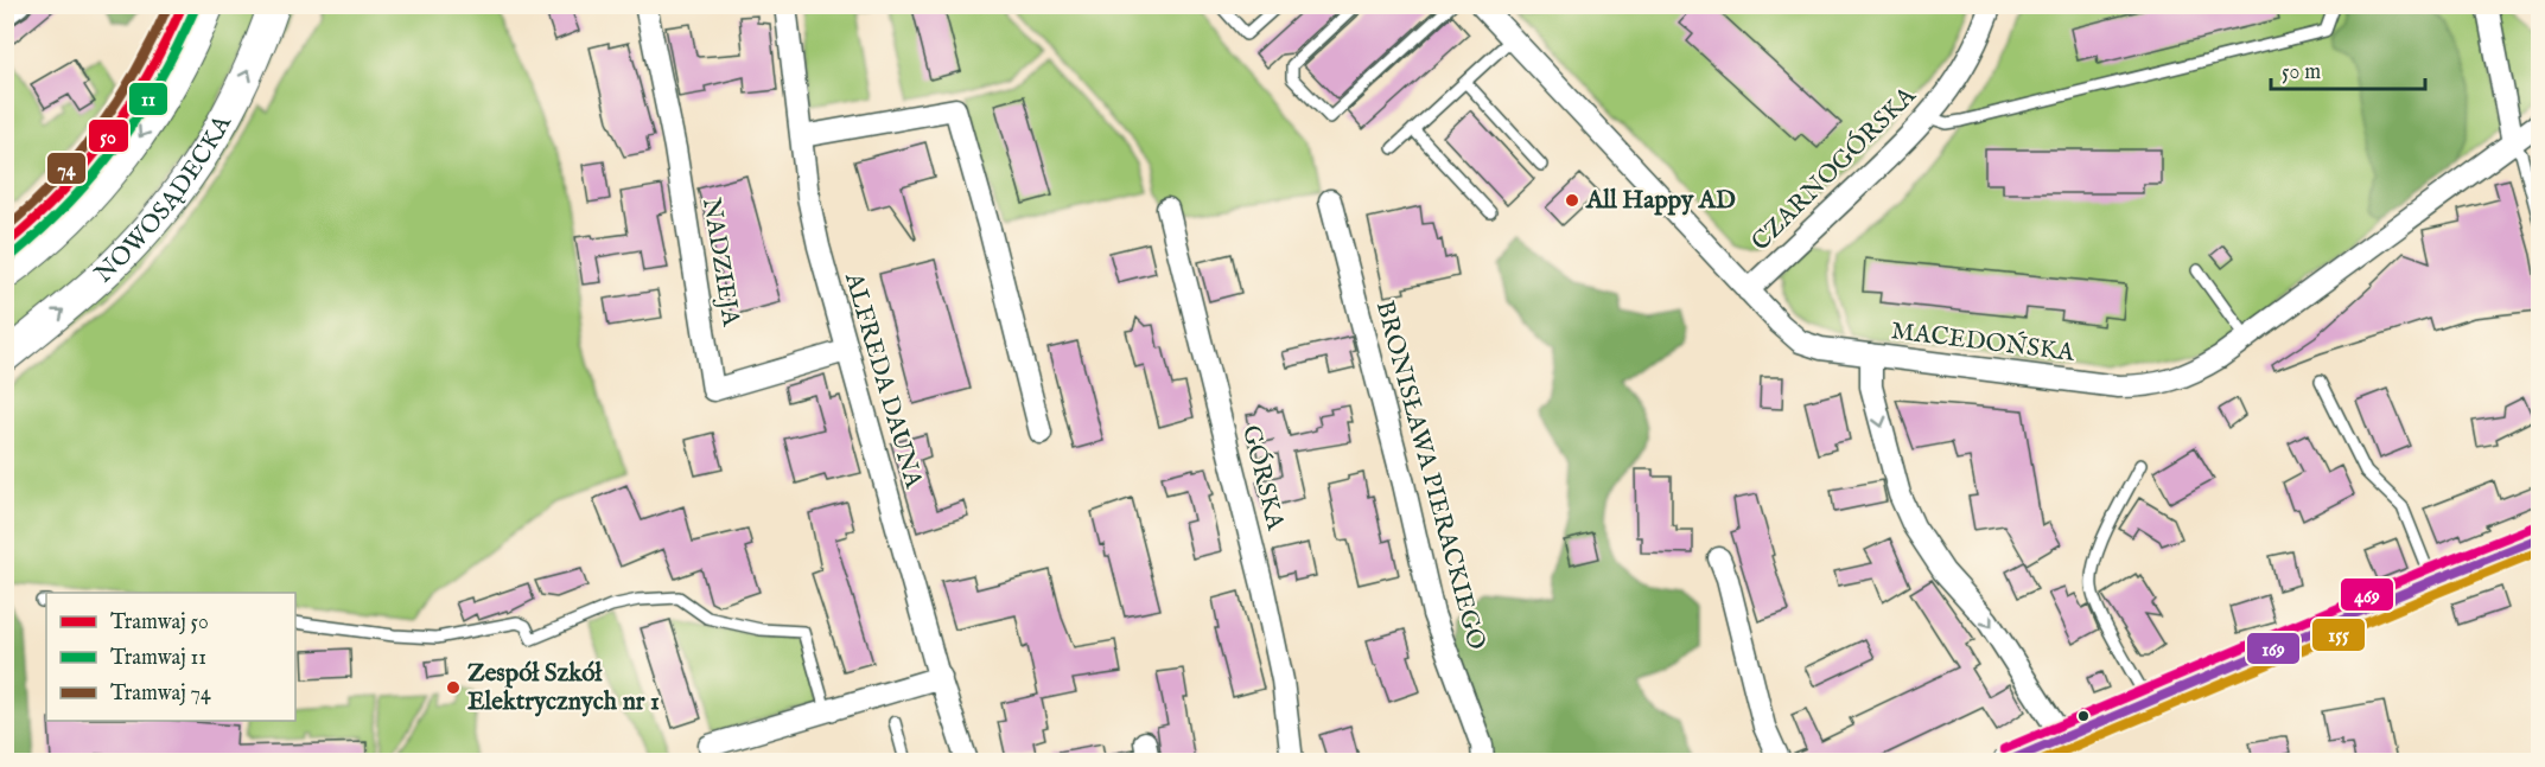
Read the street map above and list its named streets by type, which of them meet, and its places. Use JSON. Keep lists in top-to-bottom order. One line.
{"streets":{"main road":["NOWOSĄDECKA"],"street":["CZARNOGÓRSKA","NADZIEJA","MACEDOŃSKA","ALFREDA DAUNA","BRONISŁAWA PIERACKIEGO","GÓRSKA"]},"crossings":[["CZARNOGÓRSKA","MACEDOŃSKA"],["NADZIEJA","ALFREDA DAUNA"]],"places":["All Happy AD","Zespół Szkół Elektrycznych nr 1"],"lines":["tram line 50","tram line 74","tram line 11","transit line 469","transit line 169","transit line 155"],"legend":["Tramwaj 50","Tramwaj 11","Tramwaj 74"],"scale_bar":"50 m"}
